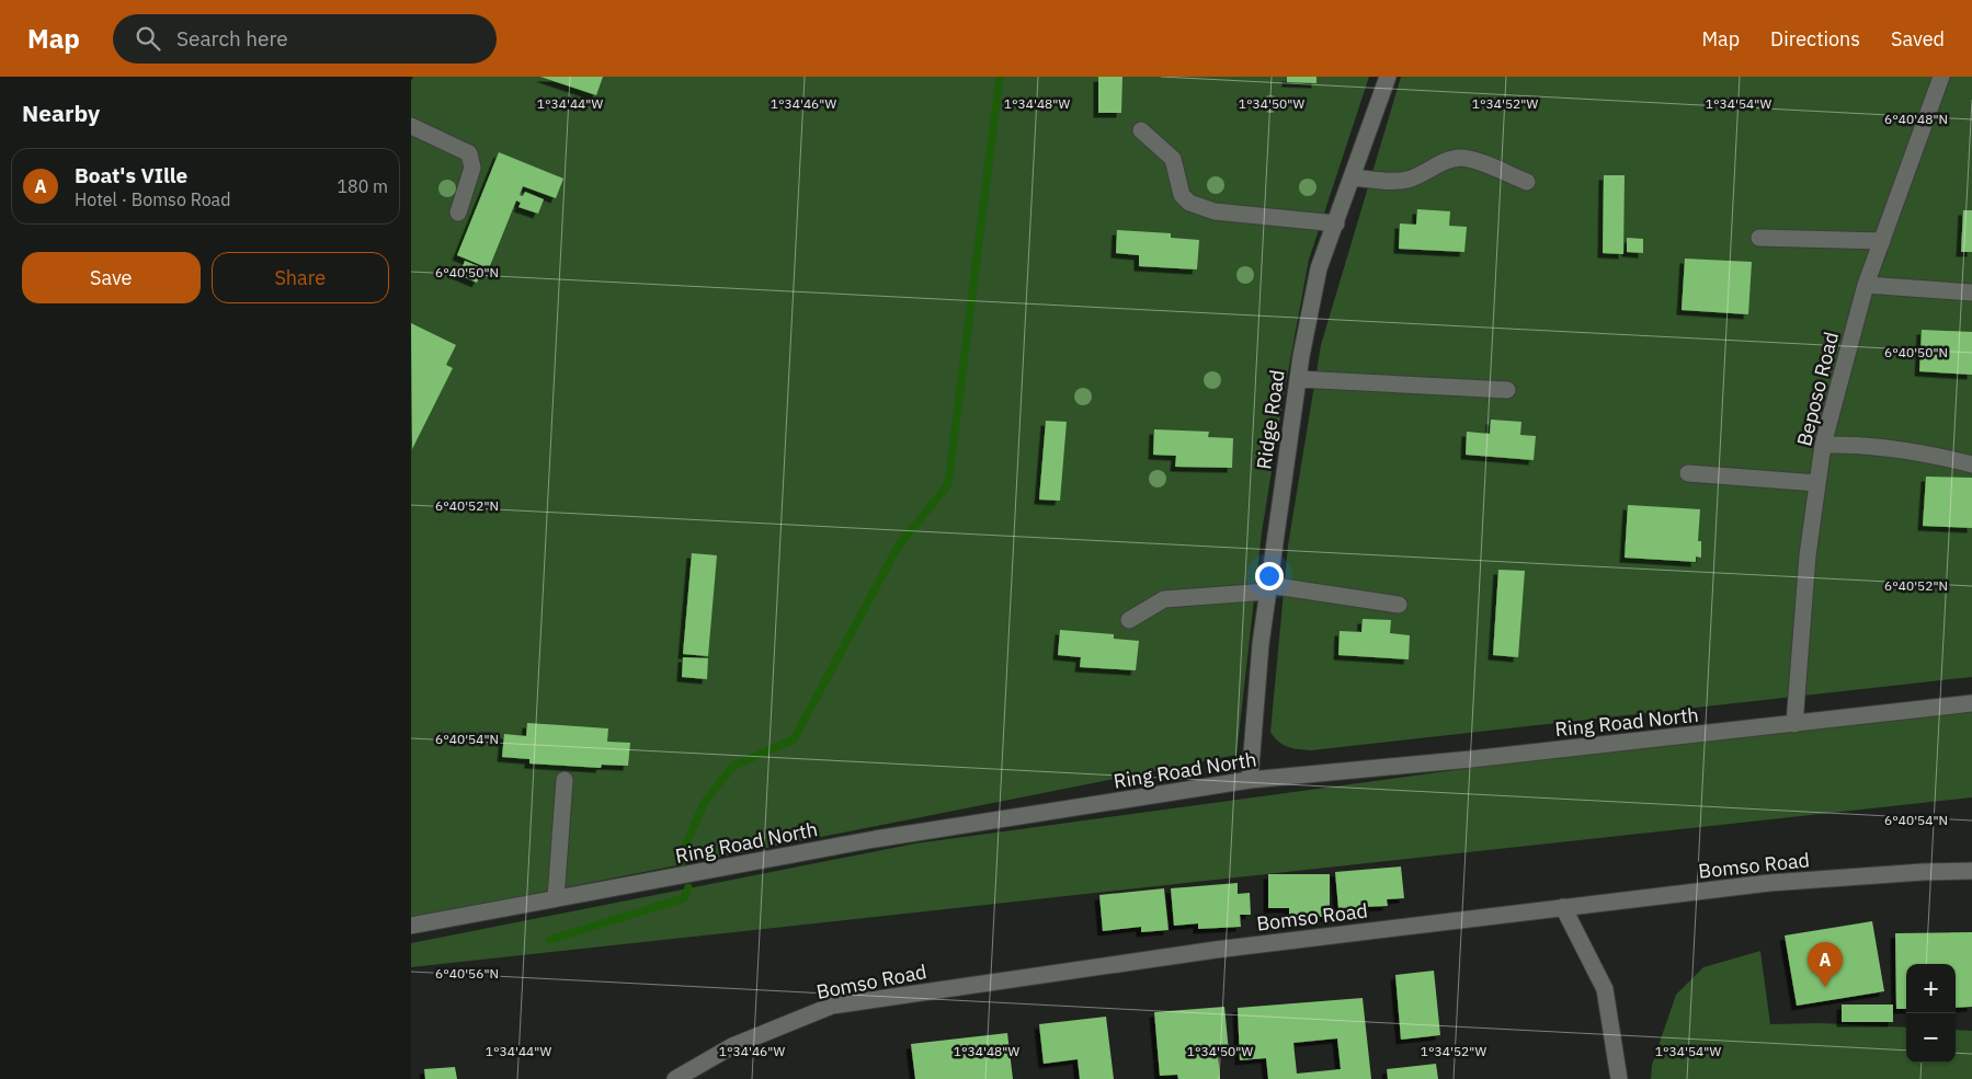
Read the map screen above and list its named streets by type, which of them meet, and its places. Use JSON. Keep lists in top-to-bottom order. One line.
{"streets":{"street":["Beposo Road","Ridge Road","Ring Road North","Bomso Road"]},"crossings":[["Beposo Road","Ring Road North"],["Ridge Road","Ring Road North"]],"page":{"header":"Map","search":"Search here","nav":["Map","Directions","Saved"],"heading":"Nearby","list":[{"mark":"A","name":"Boat's VIlle","note":"Hotel · Bomso Road","value":"180 m"}],"buttons":["Save","Share"],"pins":"A","map_buttons":["+","−"]},"coordinates":["1°34'44\"W","1°34'46\"W","1°34'48\"W","1°34'50\"W","1°34'52\"W","1°34'54\"W","6°40'48\"N","6°40'50\"N","6°40'52\"N","6°40'54\"N","6°40'56\"N"]}
